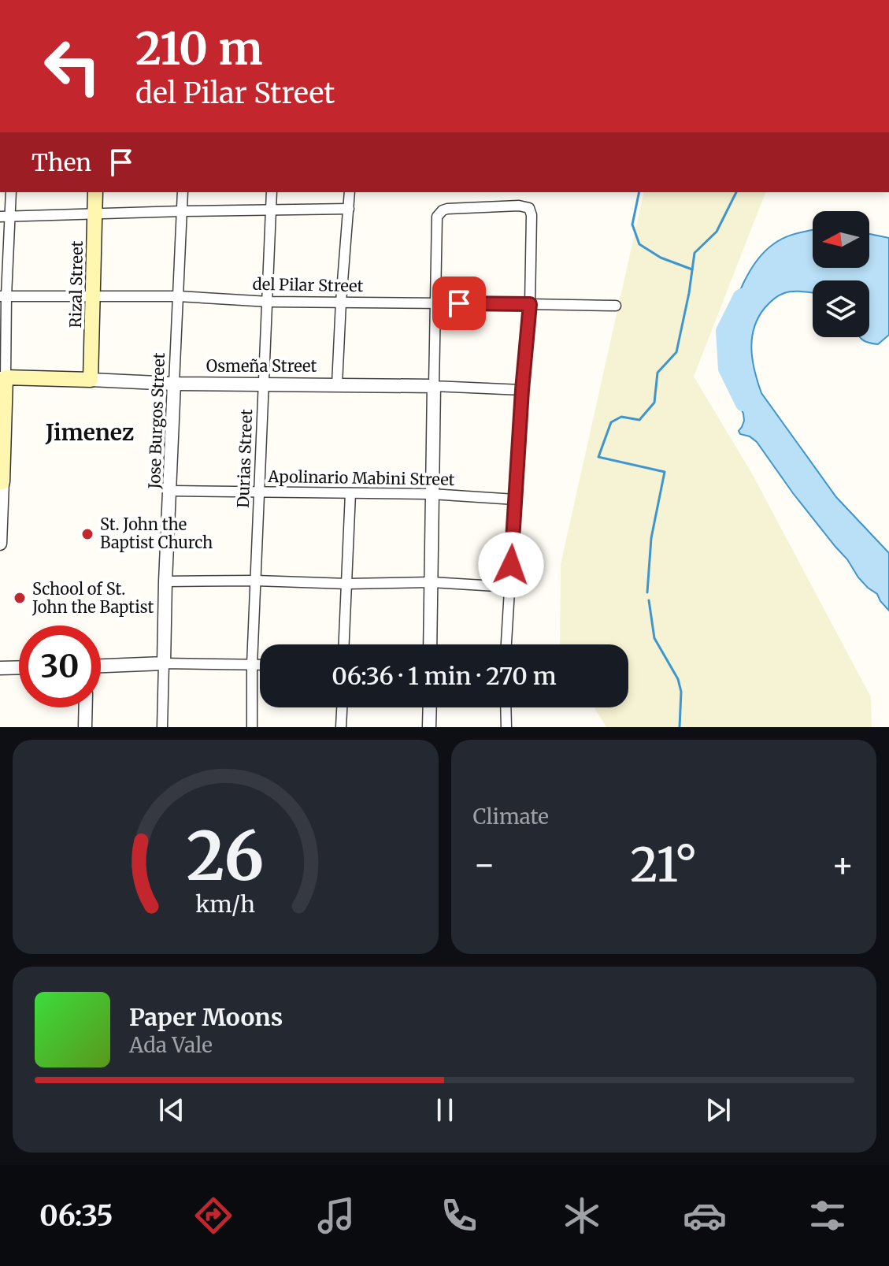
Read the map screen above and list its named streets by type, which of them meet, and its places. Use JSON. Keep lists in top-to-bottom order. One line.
{"streets":{"main road":["Rizal Street","Osmeña Street"],"street":["del Pilar Street","Jose Burgos Street","Durias Street","Apolinario Mabini Street"]},"crossings":[["Rizal Street","del Pilar Street"],["Rizal Street","Osmeña Street"],["del Pilar Street","Jose Burgos Street"],["del Pilar Street","Durias Street"],["Osmeña Street","Jose Burgos Street"],["Osmeña Street","Durias Street"],["Jose Burgos Street","Apolinario Mabini Street"],["Durias Street","Apolinario Mabini Street"]],"districts":["Jimenez"],"places":["St. John the Baptist Church","School of St. John the Baptist"],"north":"left","page":{"turn":["210 m","del Pilar Street"],"then":"Then","limit":"30","trip":"06:36 · 1 min · 270 m","tile":"Climate","heat":["−","21°","+"],"song":["Paper Moons","Ada Vale"],"tabs":"06:35","gauge":["26","km/h"]}}
